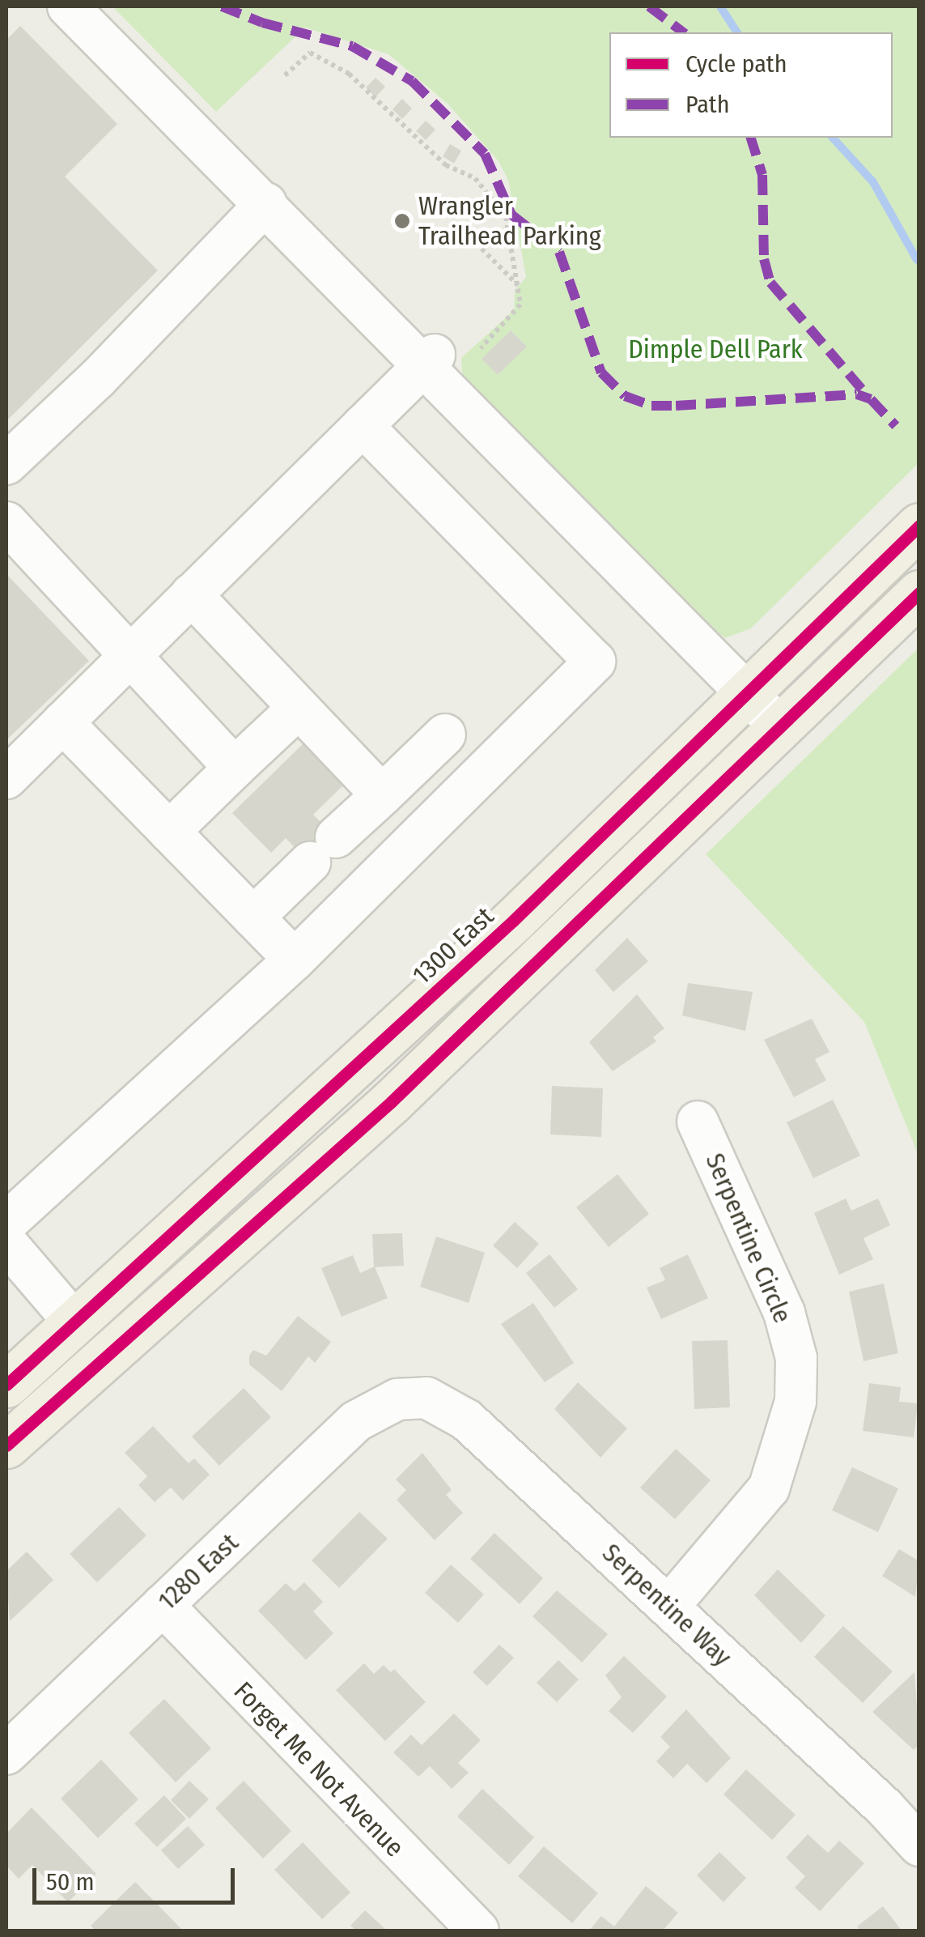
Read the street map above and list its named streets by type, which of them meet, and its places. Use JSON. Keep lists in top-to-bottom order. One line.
{"streets":{"main road":["1300 East"],"street":["Serpentine Circle","1280 East","Serpentine Way","Forget Me Not Avenue"]},"crossings":[["Serpentine Circle","Serpentine Way"],["1280 East","Serpentine Way"],["1280 East","Forget Me Not Avenue"]],"parks":["Dimple Dell Park"],"places":["Wrangler Trailhead Parking"],"legend":["Cycle path","Path"],"scale_bar":"50 m"}
